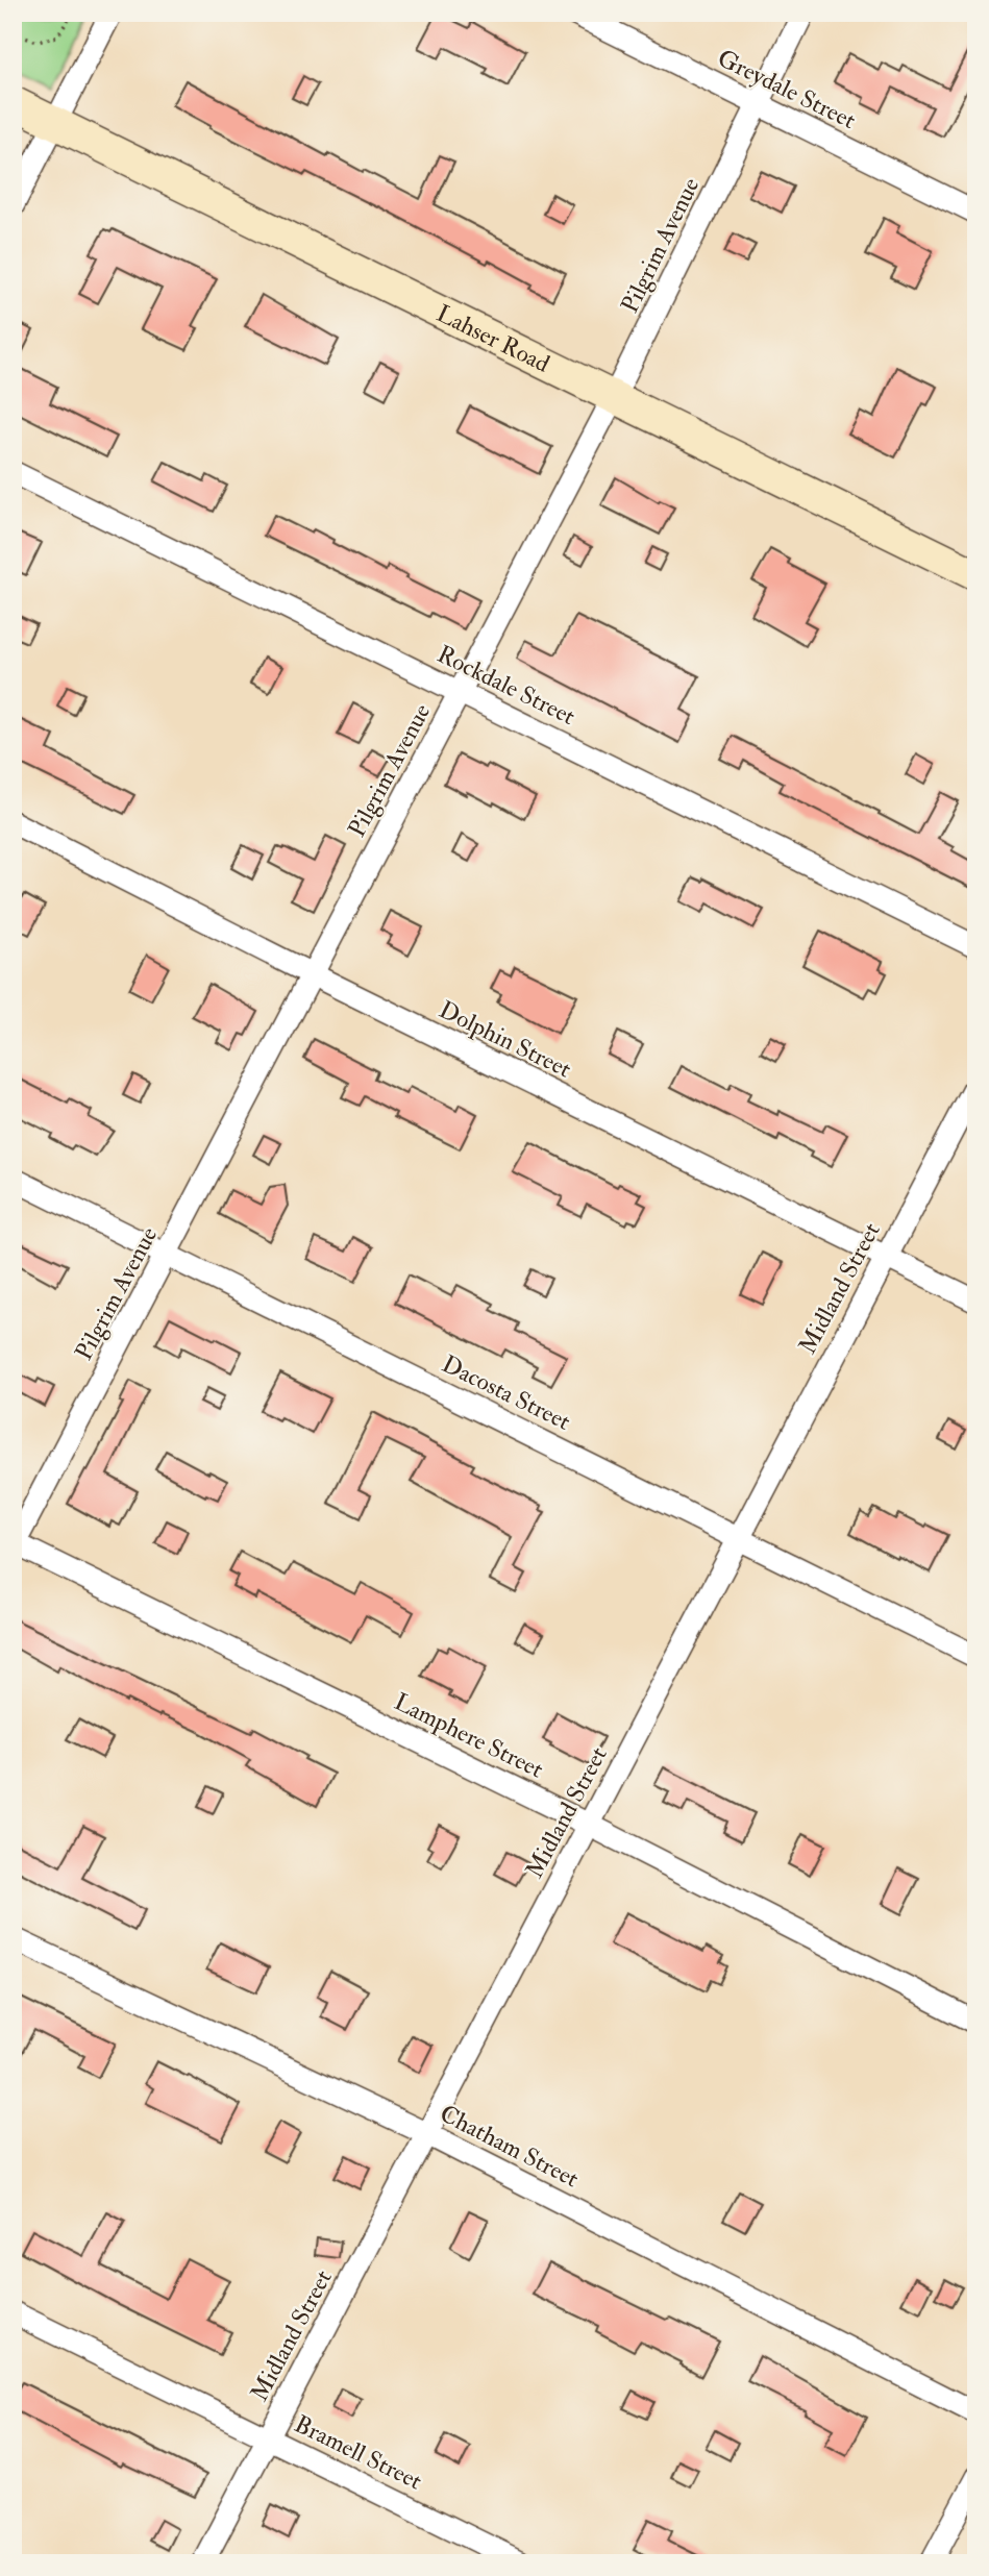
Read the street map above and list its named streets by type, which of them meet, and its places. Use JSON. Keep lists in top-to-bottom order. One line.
{"streets":{"main road":["Lahser Road"],"street":["Greydale Street","Pilgrim Avenue","Rockdale Street","Dolphin Street","Midland Street","Dacosta Street","Lamphere Street","Chatham Street","Bramell Street"]},"crossings":[["Greydale Street","Pilgrim Avenue"],["Pilgrim Avenue","Lahser Road"],["Pilgrim Avenue","Rockdale Street"],["Pilgrim Avenue","Dolphin Street"],["Pilgrim Avenue","Dacosta Street"],["Pilgrim Avenue","Lamphere Street"],["Dolphin Street","Midland Street"],["Midland Street","Dacosta Street"],["Midland Street","Lamphere Street"],["Midland Street","Chatham Street"],["Midland Street","Bramell Street"]]}
